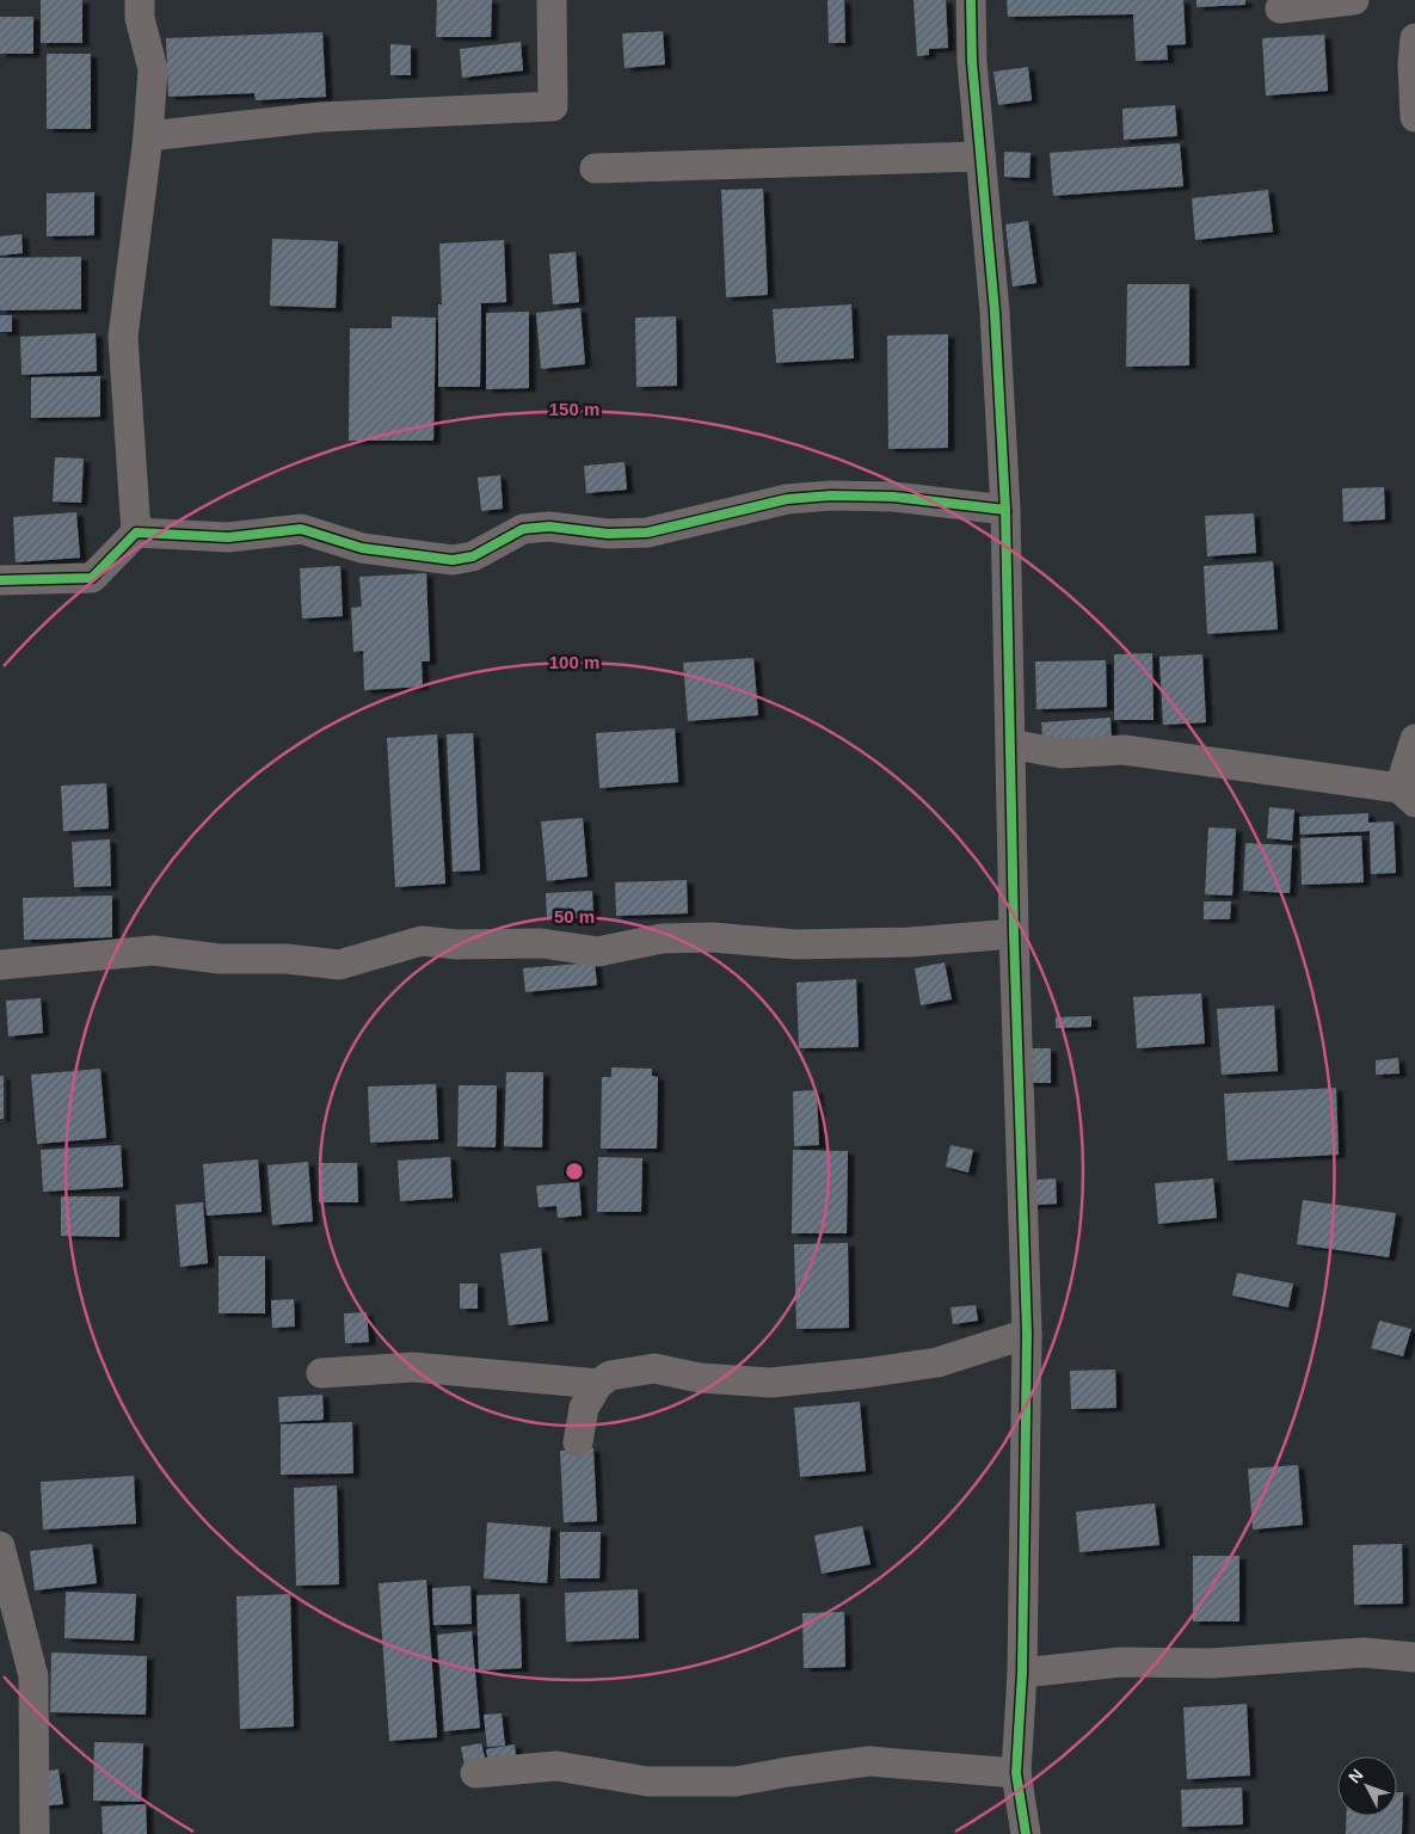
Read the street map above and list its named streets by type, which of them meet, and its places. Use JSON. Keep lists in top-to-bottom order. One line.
{"north":"top left","rings":["150 m","100 m","50 m"]}
